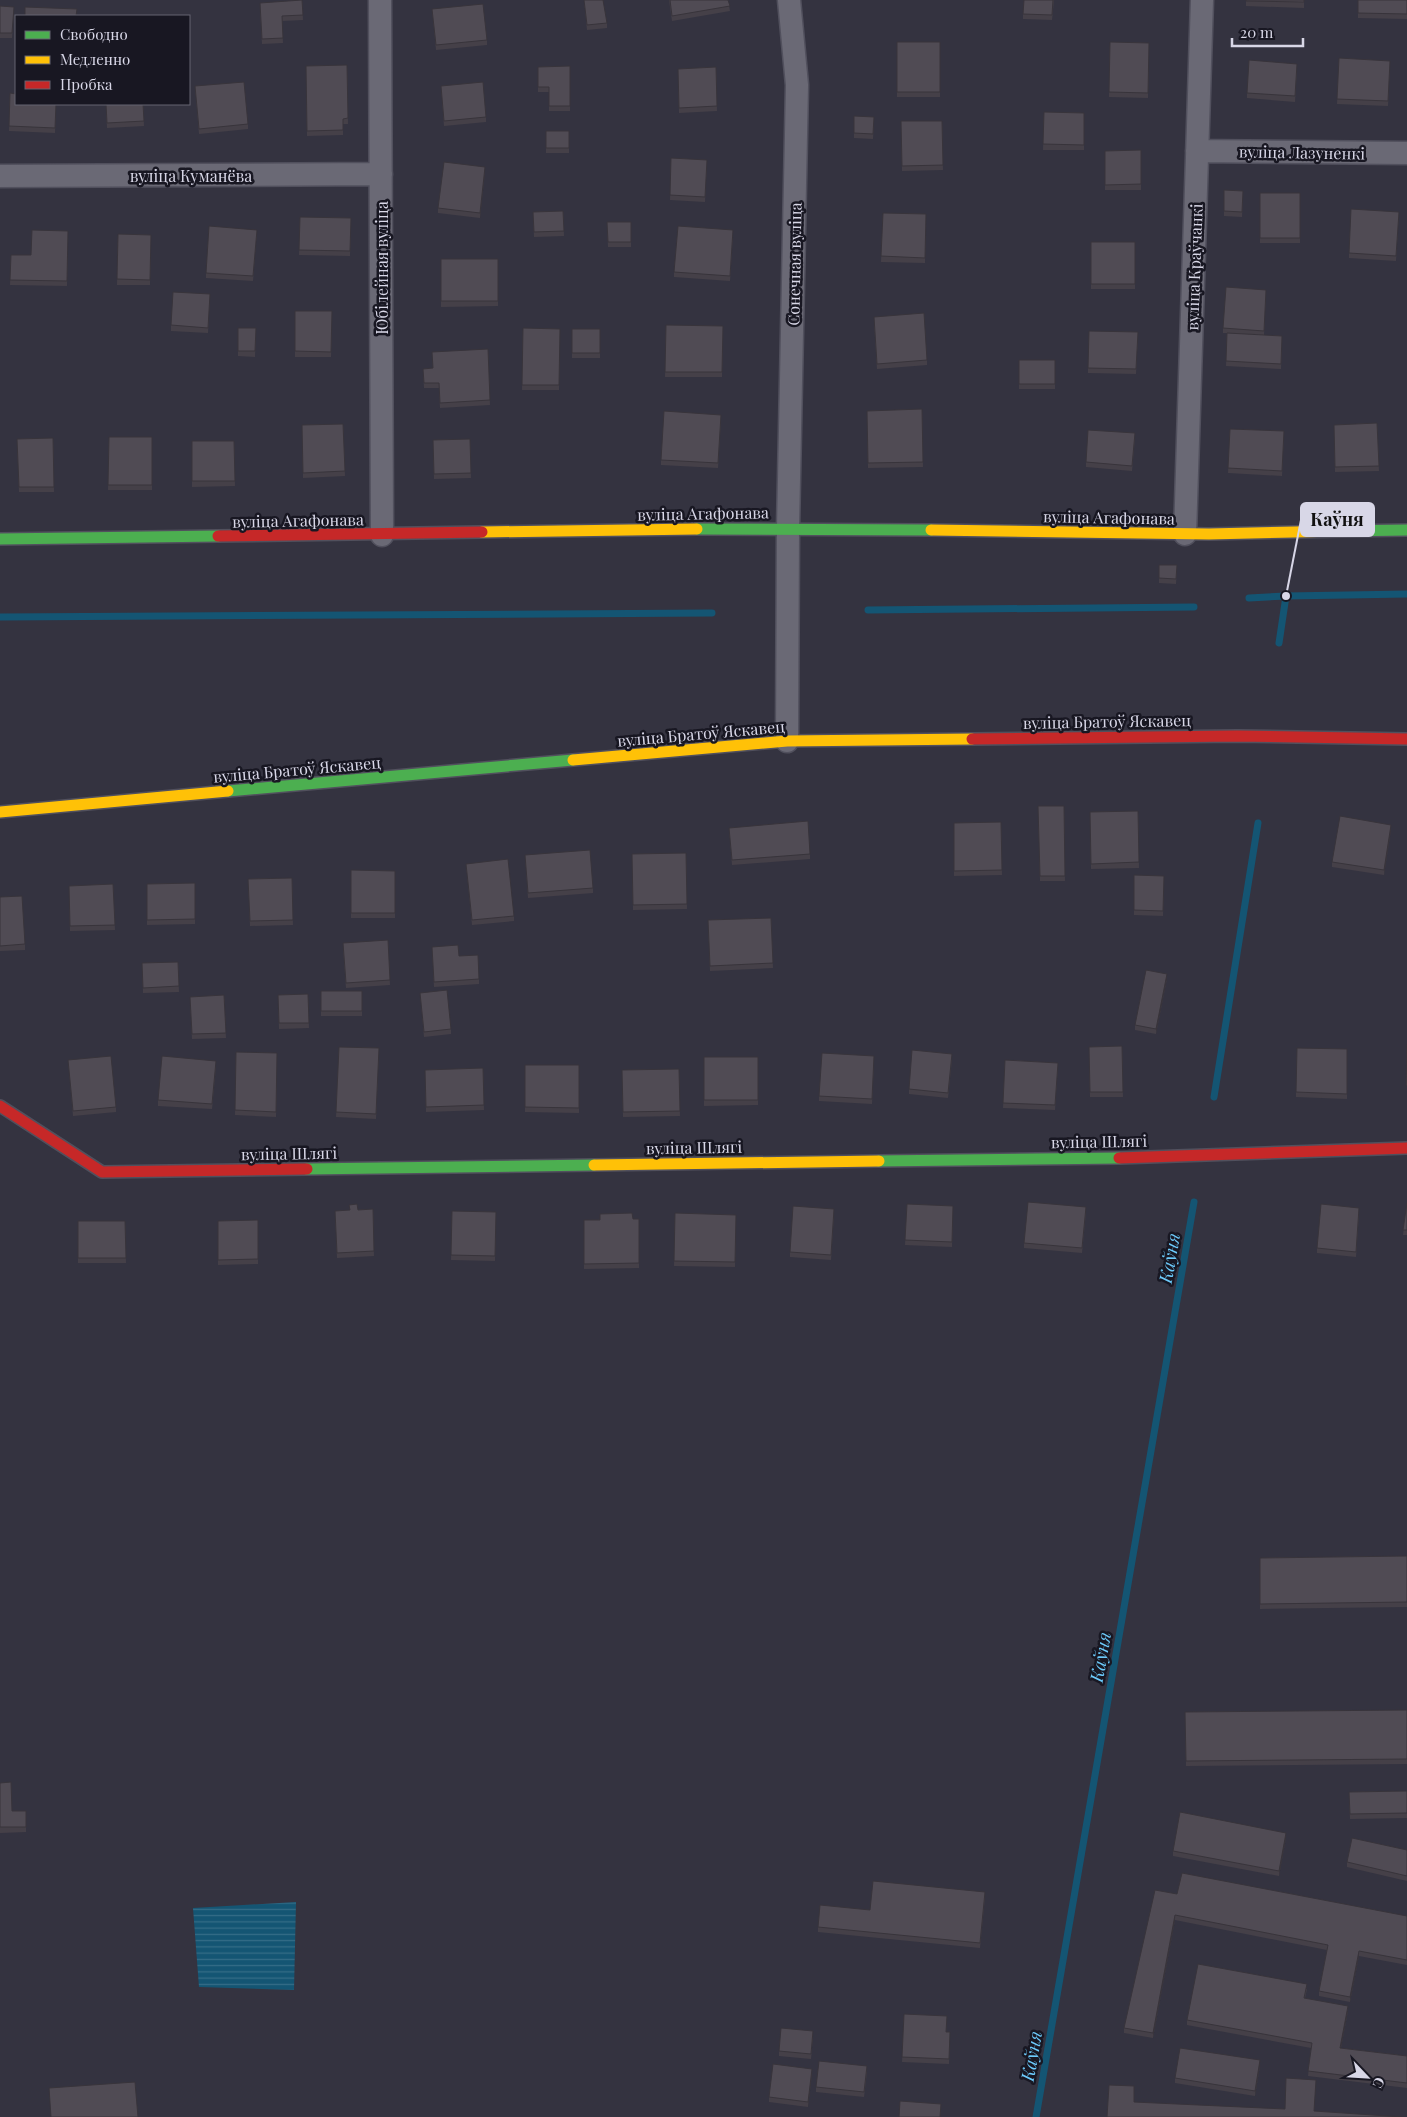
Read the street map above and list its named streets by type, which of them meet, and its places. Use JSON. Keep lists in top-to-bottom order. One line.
{"streets":{"street":["вуліца Лазуненкі","вуліца Куманёва","Сонечная вуліца","вуліца Краўчанкі","Юбілейная вуліца","вуліца Агафонава","вуліца Братоў Яскавец","вуліца Шлягі"]},"crossings":[["вуліца Лазуненкі","вуліца Краўчанкі"],["вуліца Куманёва","Юбілейная вуліца"],["Сонечная вуліца","вуліца Агафонава"],["Сонечная вуліца","вуліца Братоў Яскавец"],["вуліца Краўчанкі","вуліца Агафонава"],["Юбілейная вуліца","вуліца Агафонава"]],"water":["Каўня"],"places":["Каўня"],"legend":["Свободно","Медленно","Пробка"],"scale_bar":"20 m","north":"bottom right"}
